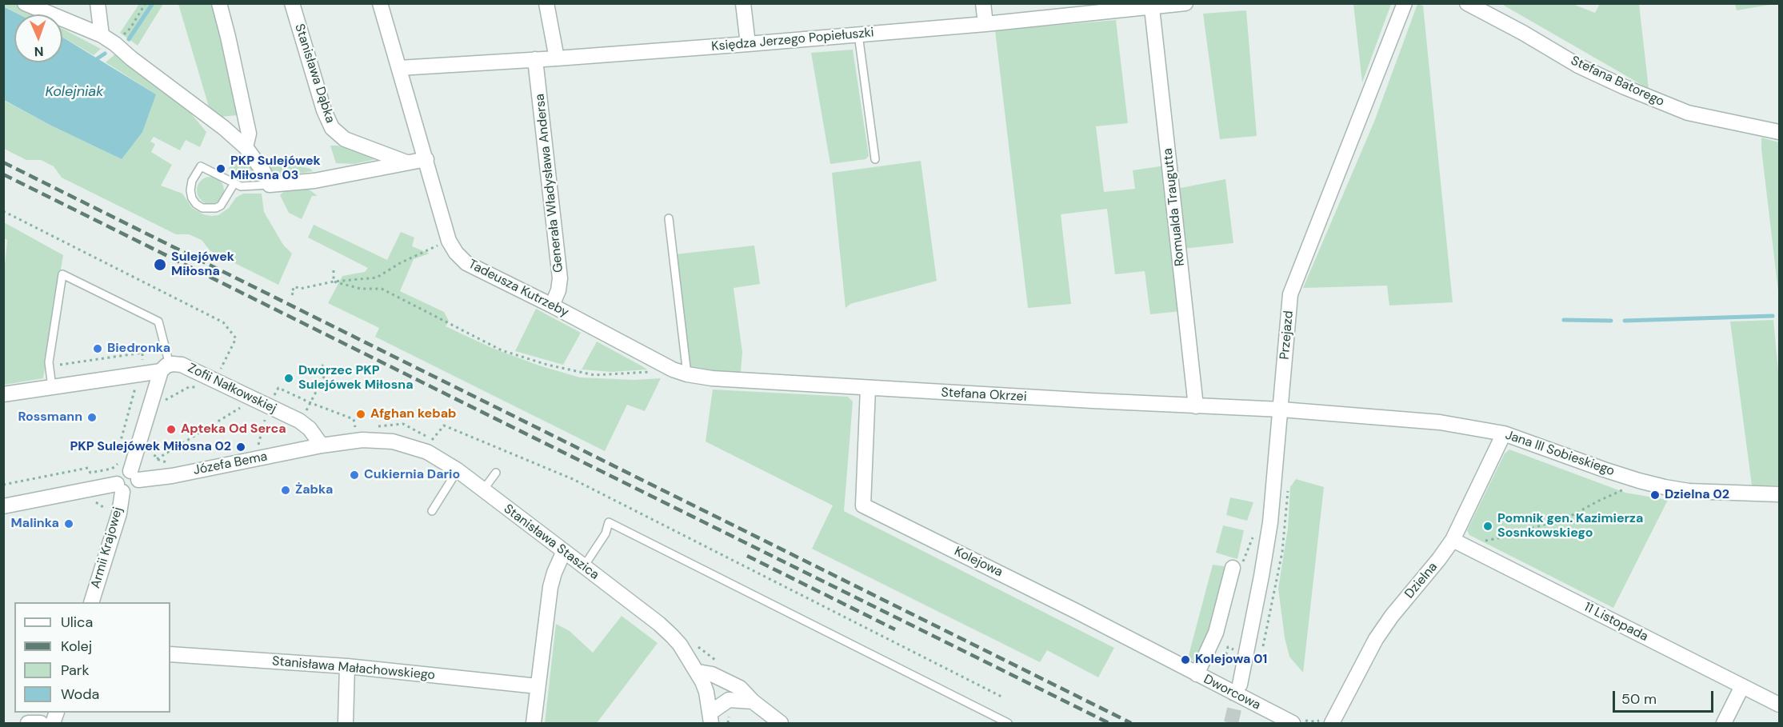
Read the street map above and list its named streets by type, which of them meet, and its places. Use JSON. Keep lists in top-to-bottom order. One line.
{"streets":{"street":["Księdza Jerzego Popiełuszki","Stanisława Dąbka","Stefana Batorego","Generała Władysława Andersa","Romualda Traugutta","Tadeusza Kutrzeby","Przejazd","Zofii Nałkowskiej","Stefana Okrzei","Jana III Sobieskiego","Józefa Bema","Stanisława Staszica","Armii Krajowej","Kolejowa","Dzielna","11 Listopada","Stanisława Małachowskiego","Dworcowa"]},"crossings":[["Księdza Jerzego Popiełuszki","Generała Władysława Andersa"],["Księdza Jerzego Popiełuszki","Romualda Traugutta"],["Księdza Jerzego Popiełuszki","Tadeusza Kutrzeby"],["Stanisława Dąbka","Tadeusza Kutrzeby"],["Generała Władysława Andersa","Tadeusza Kutrzeby"],["Romualda Traugutta","Stefana Okrzei"],["Tadeusza Kutrzeby","Stefana Okrzei"],["Przejazd","Stefana Okrzei"],["Przejazd","Jana III Sobieskiego"],["Zofii Nałkowskiej","Józefa Bema"],["Zofii Nałkowskiej","Stanisława Staszica"],["Stefana Okrzei","Jana III Sobieskiego"],["Stefana Okrzei","Kolejowa"],["Jana III Sobieskiego","Dzielna"],["Józefa Bema","Stanisława Staszica"],["Kolejowa","Dworcowa"],["Dzielna","11 Listopada"]],"water":["Kolejniak"],"places":["PKP Sulejówek Miłosna 03","Sulejówek Miłosna","Biedronka","Dworzec PKP Sulejówek Miłosna","Afghan kebab","Rossmann","Apteka Od Serca","PKP Sulejówek Miłosna 02","Cukiernia Dario","Żabka","Dzielna 02","Malinka","Pomnik gen. Kazimierza Sosnkowskiego","Kolejowa 01"],"legend":["Ulica","Kolej","Park","Woda"],"scale_bar":"50 m","north":"bottom"}
